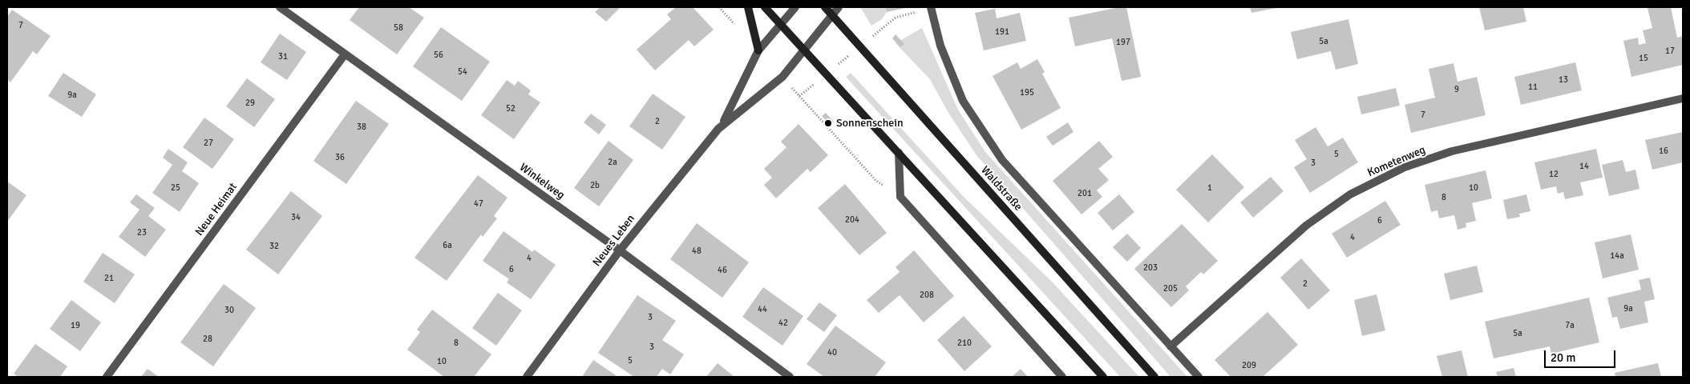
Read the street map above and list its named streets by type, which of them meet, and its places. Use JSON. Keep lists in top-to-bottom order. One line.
{"streets":{"main road":["Waldstraße"],"street":["Kometenweg","Winkelweg","Neue Heimat","Neues Leben"]},"crossings":[["Kometenweg","Waldstraße"],["Winkelweg","Neue Heimat"],["Winkelweg","Neues Leben"]],"places":["Sonnenschein"],"house_numbers":["7","58","191","5a","197","17","56","31","15","54","13","11","9","195","9a","29","52","7","2","38","27","16","5","36","2a","3","14","12","2b","25","1","10","201","8","47","34","204","6","23","4","6a","32","48","14a","4","203","6","46","21","2","205","208","9a","44","30","3","42","19","7a","5a","28","8","210","3","40","5","10","209"],"scale_bar":"20 m"}
